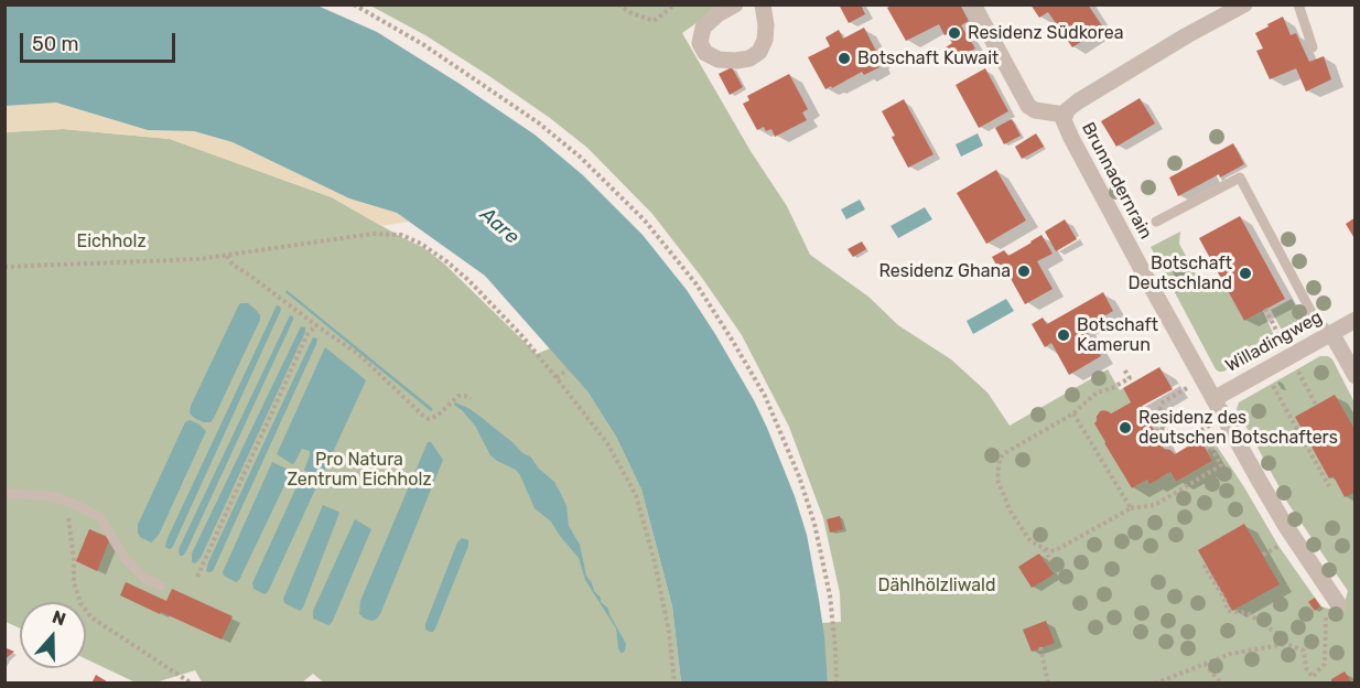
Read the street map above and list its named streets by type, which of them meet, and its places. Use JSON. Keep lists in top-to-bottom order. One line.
{"streets":{"street":["Brunnadernrain","Willadingweg"]},"crossings":[["Brunnadernrain","Willadingweg"]],"water":["Aare"],"parks":["Eichholz","Pro Natura Zentrum Eichholz","Dählhölzliwald"],"places":["Residenz Südkorea","Botschaft Kuwait","Residenz Ghana","Botschaft Deutschland","Botschaft Kamerun","Residenz des deutschen Botschafters"],"scale_bar":"50 m","north":"top"}
